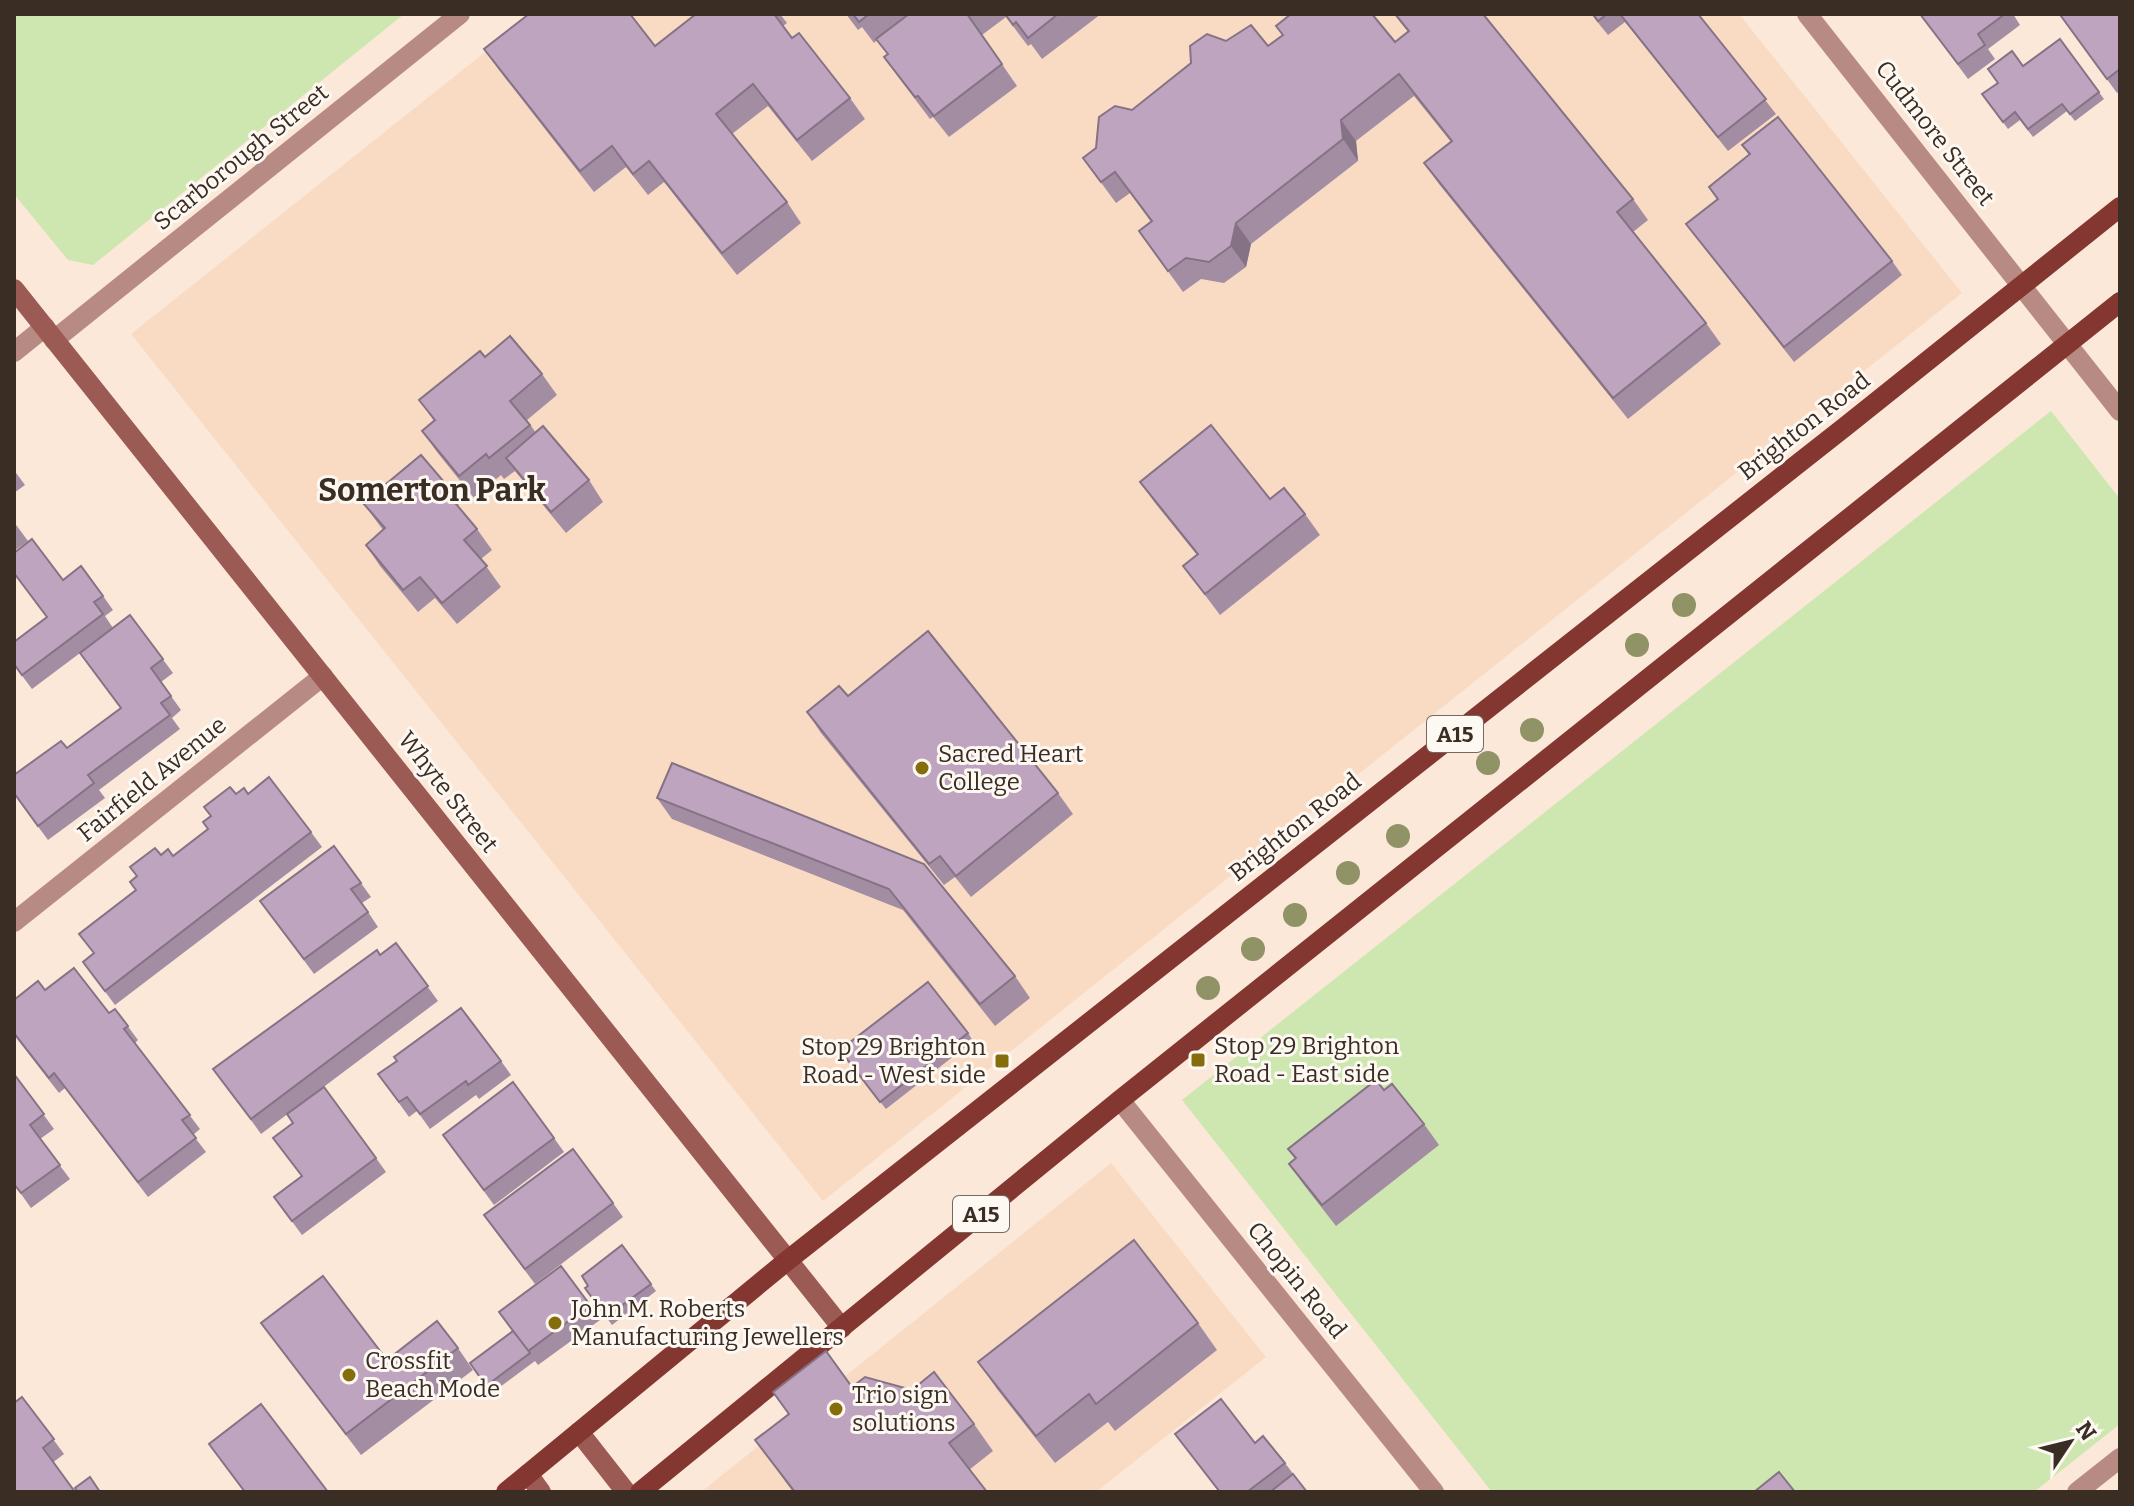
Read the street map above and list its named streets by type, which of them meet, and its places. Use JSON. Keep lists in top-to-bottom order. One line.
{"streets":{"main road":["Brighton Road","A15"],"street":["Cudmore Street","Scarborough Street","Fairfield Avenue","Whyte Street","Chopin Road"]},"crossings":[["Cudmore Street","Brighton Road"],["Cudmore Street","A15"],["Scarborough Street","Whyte Street"],["Brighton Road","Whyte Street"],["A15","Whyte Street"],["A15","Chopin Road"],["Fairfield Avenue","Whyte Street"]],"districts":["Somerton Park"],"places":{"other":["Sacred Heart College","John M. Roberts Manufacturing Jewellers","Crossfit Beach Mode","Trio sign solutions"],"transit":["Stop 29 Brighton Road - East side","Stop 29 Brighton Road - West side"]},"north":"top right"}
